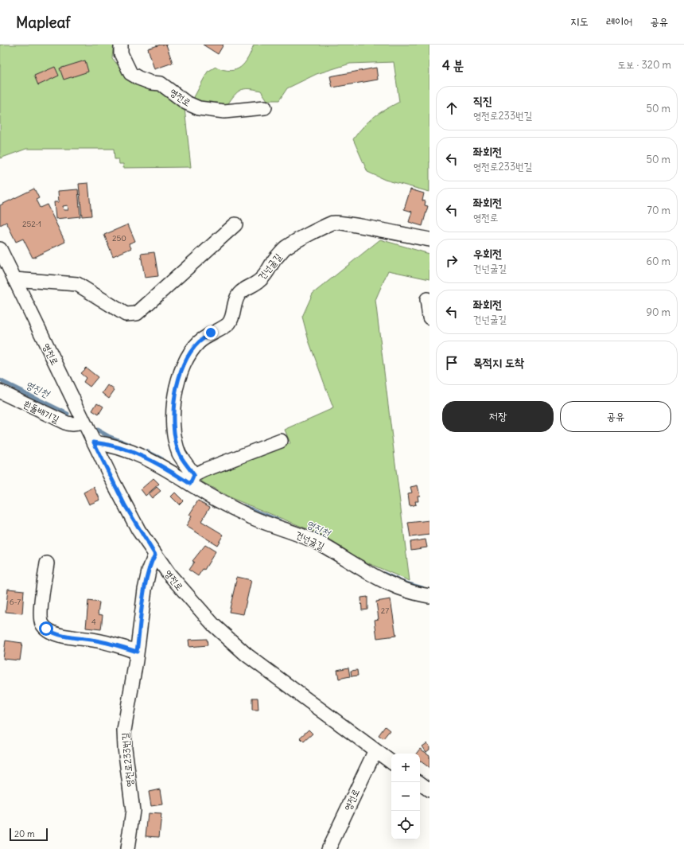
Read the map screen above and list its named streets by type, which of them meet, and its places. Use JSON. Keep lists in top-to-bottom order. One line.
{"streets":{"street":["영전로","건넌굴길","흰돌배기길","영전로233번길"]},"crossings":[["영전로","건넌굴길"],["영전로","흰돌배기길"],["영전로","영전로233번길"]],"water":["영진천"],"house_numbers":["252-1","250","6-7","27","4"],"scale_bar":"20 m","page":{"header":"Mapleaf","nav":["지도","레이어","공유"],"heading":["4 분","도보 · 320 m"],"list":[["직진","영전로233번길","50 m"],["좌회전","영전로233번길","50 m"],["좌회전","영전로","70 m"],["우회전","건넌굴길","60 m"],["좌회전","건넌굴길","90 m"],"목적지 도착"],"buttons":["저장","공유"],"map_buttons":["+","−"],"scale":"20 m"}}
